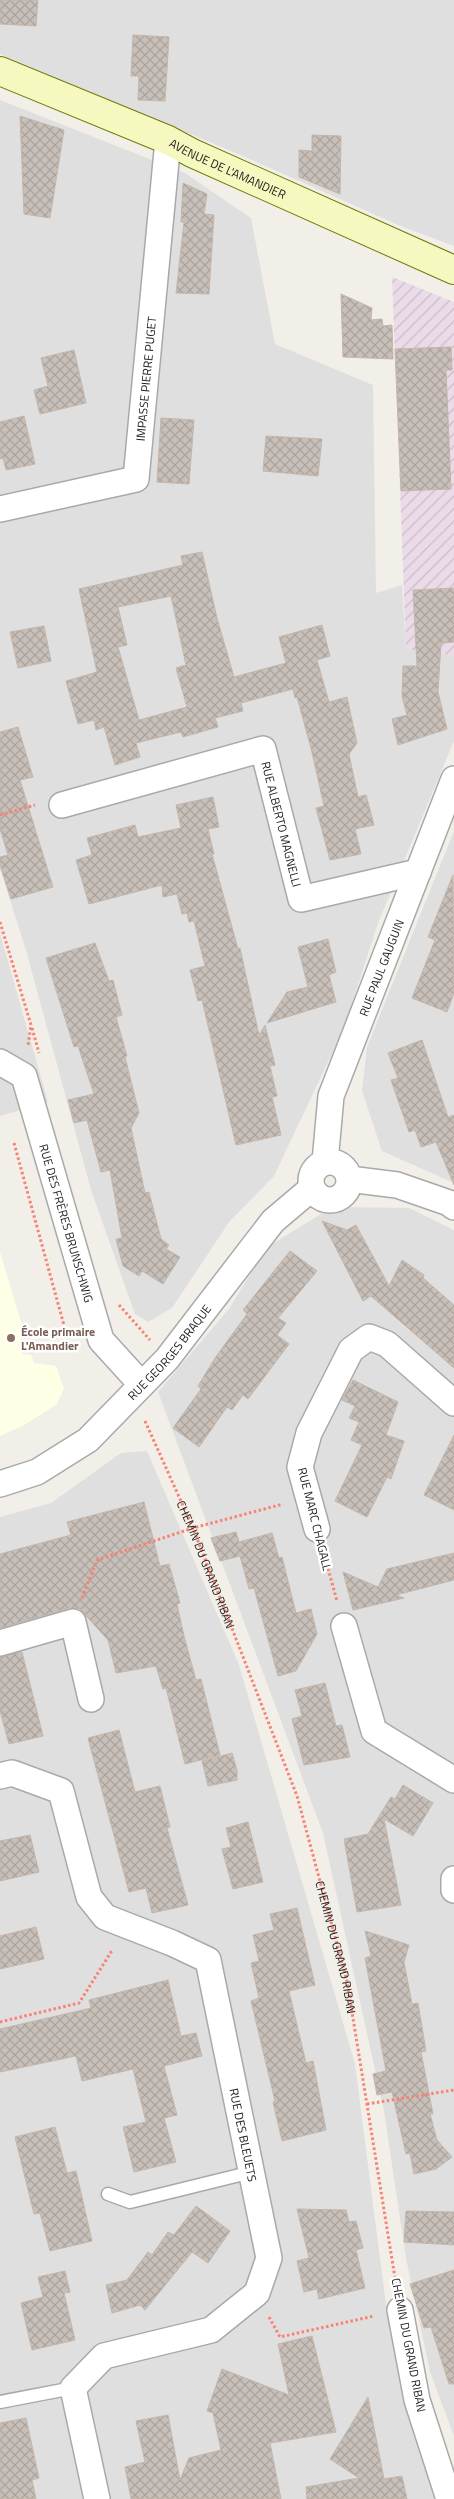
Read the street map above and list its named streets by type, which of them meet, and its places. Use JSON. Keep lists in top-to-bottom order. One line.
{"streets":{"main road":["AVENUE DE L'AMANDIER"],"street":["IMPASSE PIERRE PUGET","RUE ALBERTO MAGNELLI","RUE PAUL GAUGUIN","RUE DES FRÈRES BRUNSCHWIG","RUE GEORGES BRAQUE","RUE MARC CHAGALL","CHEMIN DU GRAND RIBAN","RUE DES BLEUETS"]},"crossings":[["AVENUE DE L'AMANDIER","IMPASSE PIERRE PUGET"],["RUE ALBERTO MAGNELLI","RUE PAUL GAUGUIN"],["RUE PAUL GAUGUIN","RUE GEORGES BRAQUE"],["RUE DES FRÈRES BRUNSCHWIG","RUE GEORGES BRAQUE"]],"places":["École primaire L'Amandier"]}
